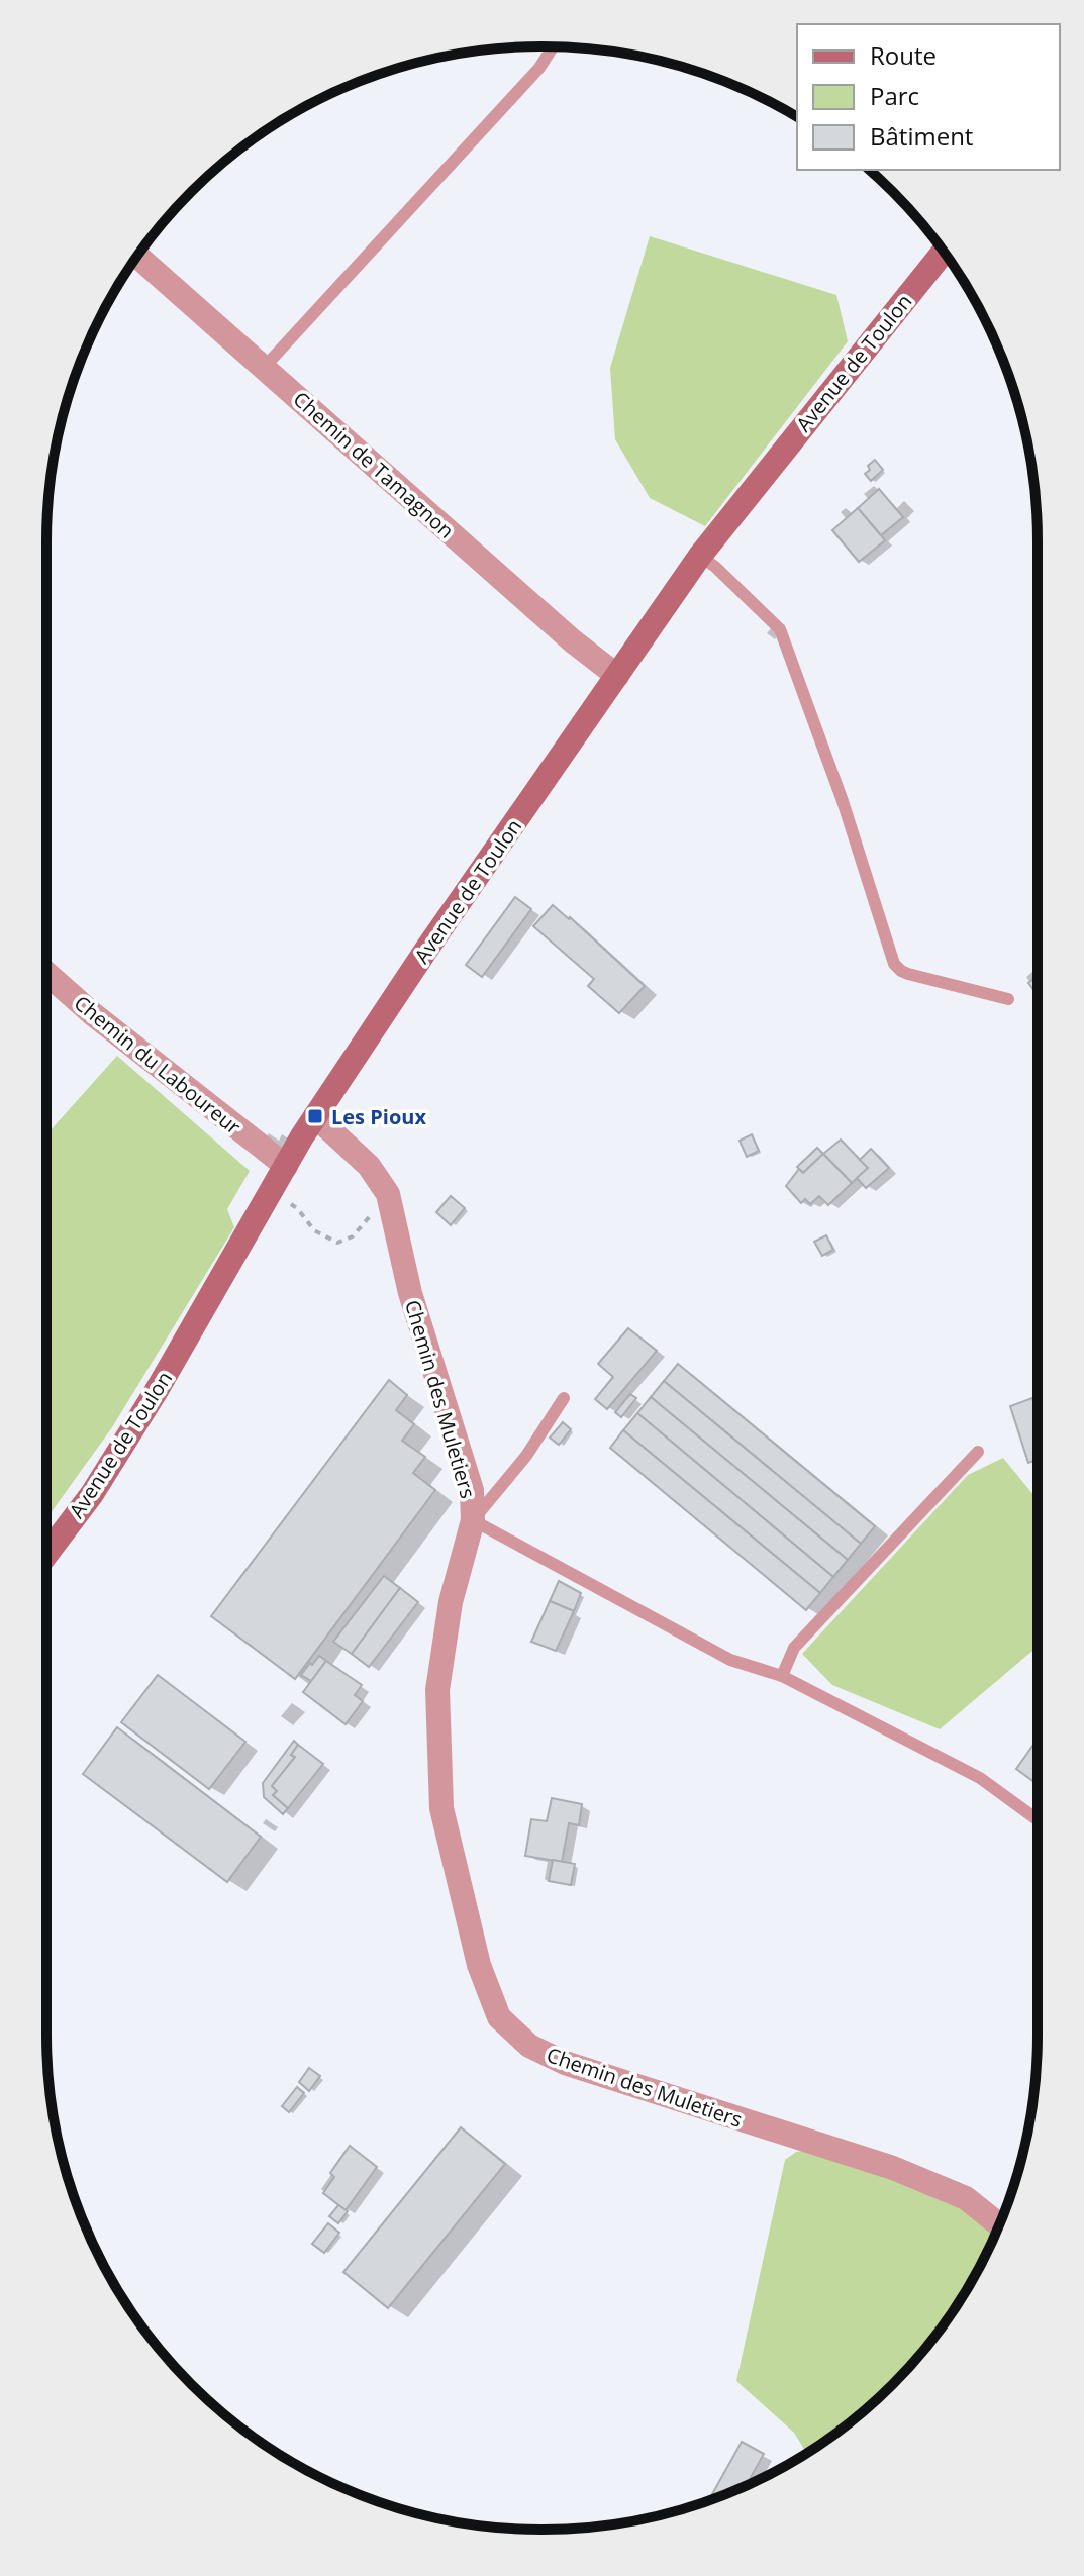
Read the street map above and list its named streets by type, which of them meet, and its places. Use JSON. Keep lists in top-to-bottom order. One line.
{"streets":{"main road":["Avenue de Toulon"],"street":["Chemin de Tamagnon","Chemin du Laboureur","Chemin des Muletiers"]},"crossings":[["Avenue de Toulon","Chemin de Tamagnon"],["Avenue de Toulon","Chemin du Laboureur"],["Avenue de Toulon","Chemin des Muletiers"]],"places":{"transit":["Les Pioux"]},"legend":["Route","Parc","Bâtiment"]}
